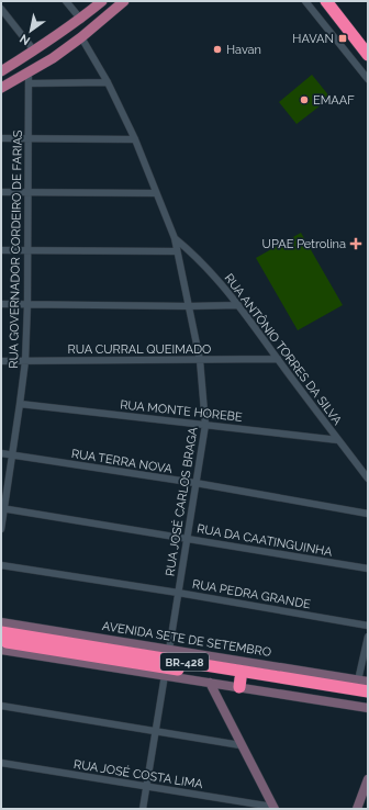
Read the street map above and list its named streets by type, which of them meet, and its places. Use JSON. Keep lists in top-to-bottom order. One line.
{"streets":{"highway":["AVENIDA SETE DE SETEMBRO","BR-428"],"street":["RUA GOVERNADOR CORDEIRO DE FARIAS","RUA CURRAL QUEIMADO","RUA ANTÔNIO TORRES DA SILVA","RUA MONTE HOREBE","RUA TERRA NOVA","RUA JOSÉ CARLOS BRAGA","RUA DA CAATINGUINHA","RUA PEDRA GRANDE","RUA JOSÉ COSTA LIMA"]},"crossings":[["RUA GOVERNADOR CORDEIRO DE FARIAS","RUA CURRAL QUEIMADO"],["RUA GOVERNADOR CORDEIRO DE FARIAS","RUA MONTE HOREBE"],["RUA GOVERNADOR CORDEIRO DE FARIAS","RUA TERRA NOVA"],["RUA GOVERNADOR CORDEIRO DE FARIAS","RUA DA CAATINGUINHA"],["RUA CURRAL QUEIMADO","RUA ANTÔNIO TORRES DA SILVA"],["RUA CURRAL QUEIMADO","RUA JOSÉ CARLOS BRAGA"],["RUA ANTÔNIO TORRES DA SILVA","RUA MONTE HOREBE"],["RUA ANTÔNIO TORRES DA SILVA","RUA JOSÉ CARLOS BRAGA"],["RUA MONTE HOREBE","RUA JOSÉ CARLOS BRAGA"],["RUA TERRA NOVA","RUA JOSÉ CARLOS BRAGA"],["RUA JOSÉ CARLOS BRAGA","RUA DA CAATINGUINHA"],["RUA JOSÉ CARLOS BRAGA","RUA PEDRA GRANDE"],["RUA JOSÉ CARLOS BRAGA","AVENIDA SETE DE SETEMBRO"]],"places":{"transit":["HAVAN"],"other":["Havan","EMAAF"],"health":["UPAE Petrolina"]},"north":"bottom left"}
